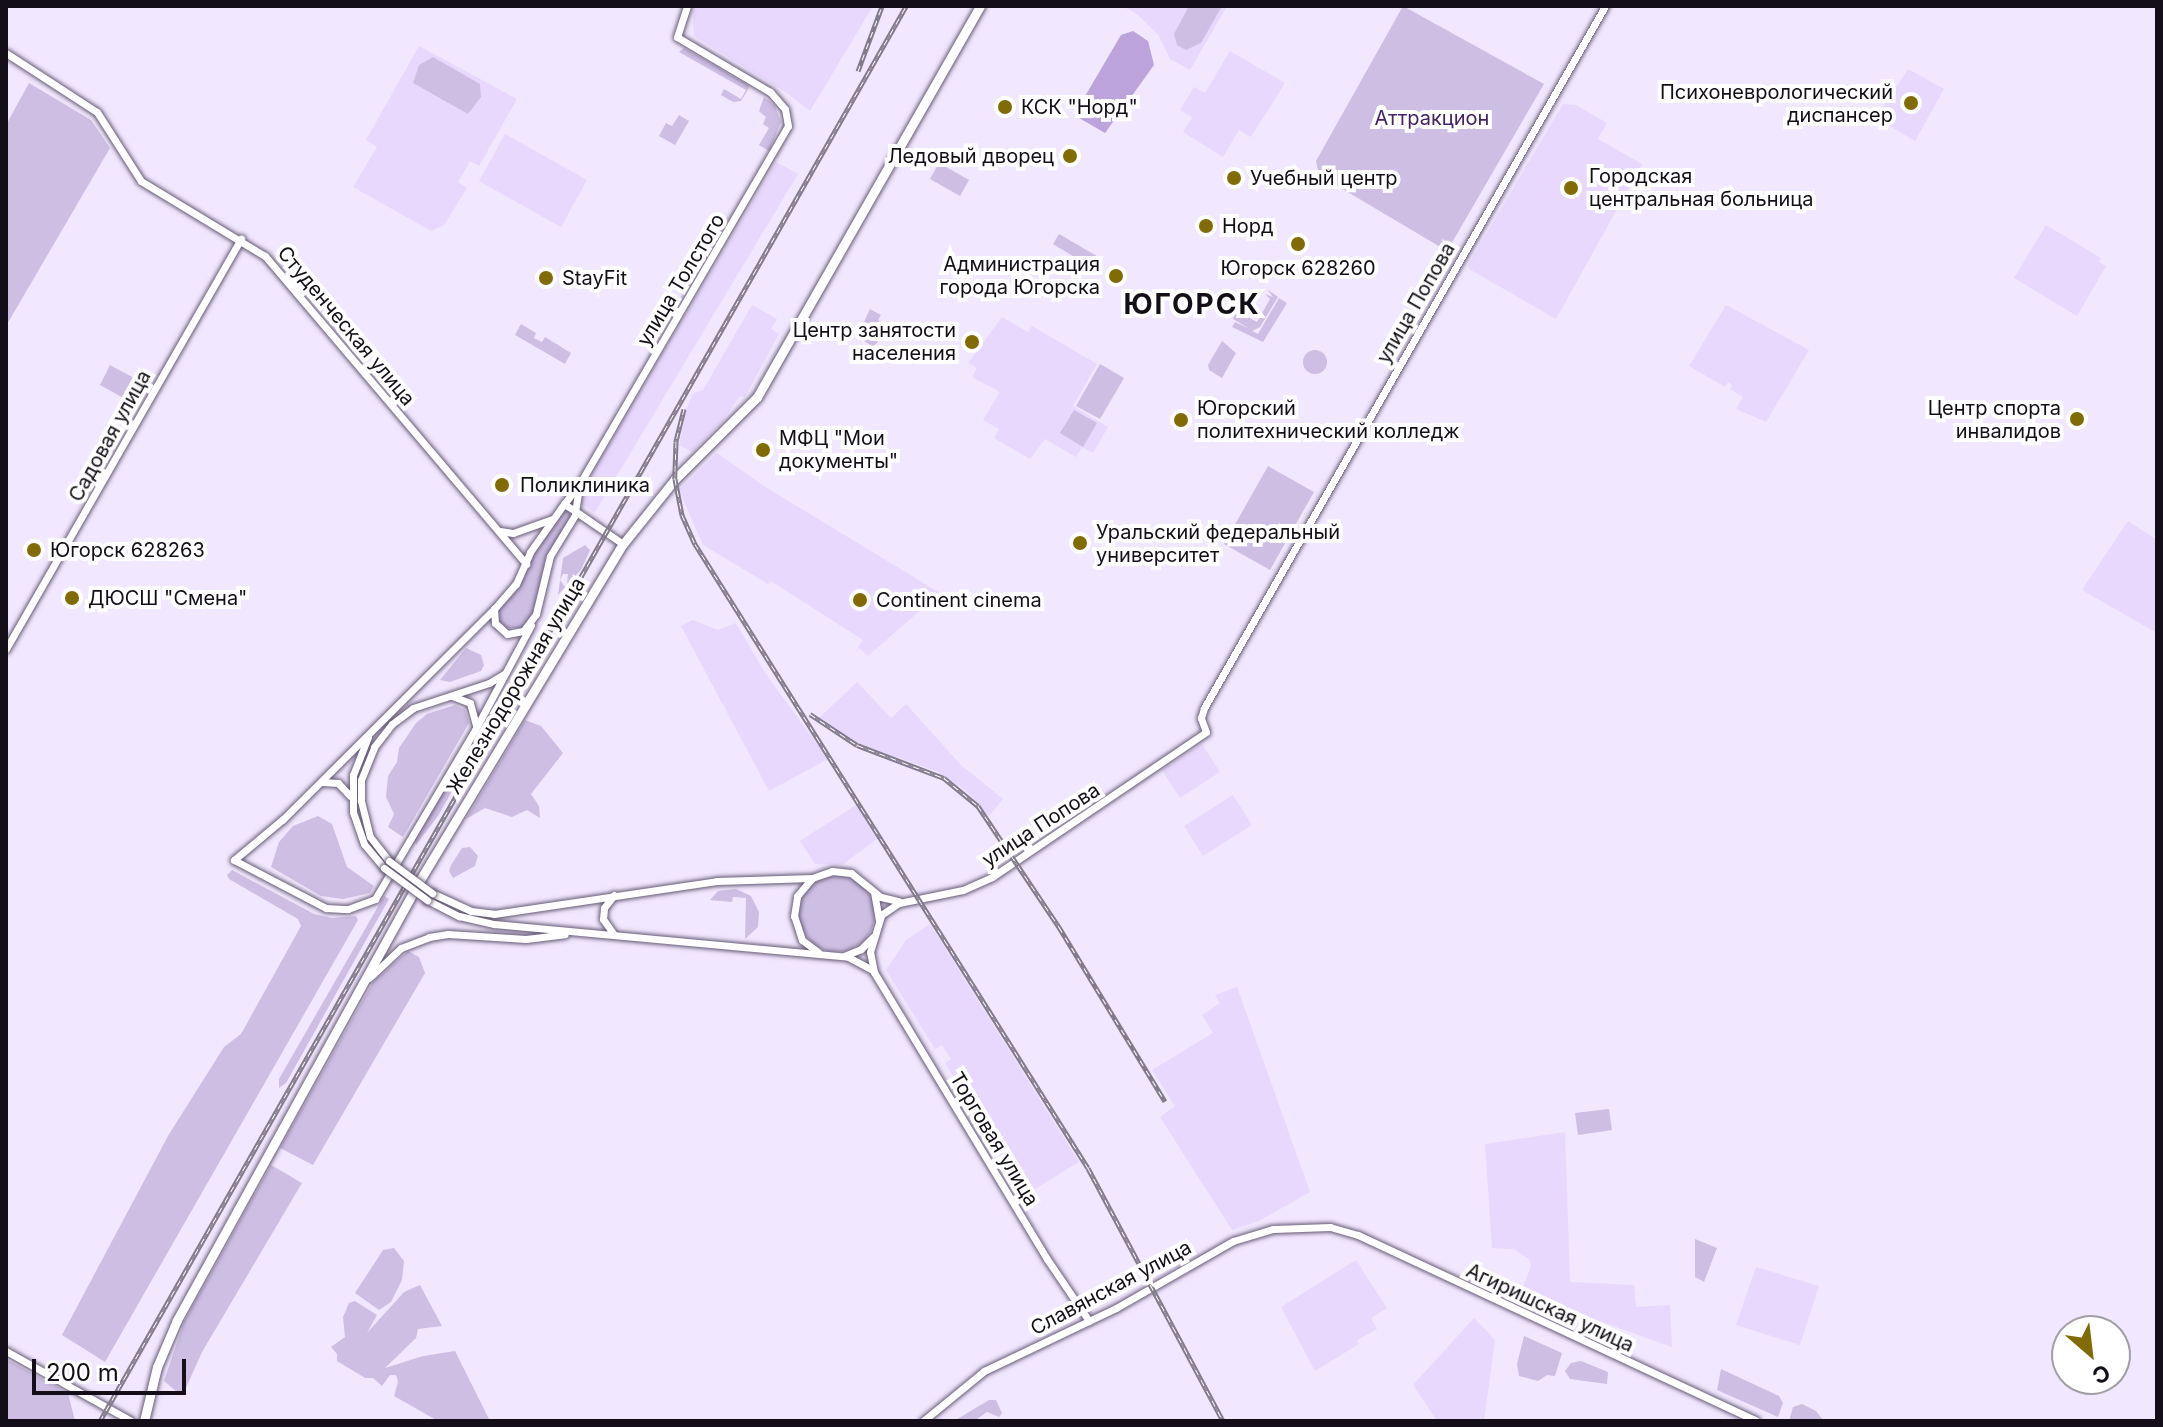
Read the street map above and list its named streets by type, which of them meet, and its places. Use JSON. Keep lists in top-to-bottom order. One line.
{"streets":{"main road":["Железнодорожная улица"],"street":["улица Толстого","улица Попова","Студенческая улица","Садовая улица","Торговая улица","Славянская улица","Агиришская улица"]},"crossings":[["Студенческая улица","Садовая улица"],["Торговая улица","Славянская улица"],["Славянская улица","Агиришская улица"]],"districts":["ЮГОРСК"],"parks":["Аттракцион"],"places":["Психоневрологический диспансер","КСК \"Норд\"","Ледовый дворец","Учебный центр","Городская центральная больница","Норд","Югорск 628260","Администрация города Югорска","StayFit","Центр занятости населения","Центр спорта инвалидов","Югорский политехнический колледж","МФЦ \"Мои документы\"","Поликлиника","Уральский федеральный университет","Югорск 628263","ДЮСШ \"Смена\"","Continent cinema"],"scale_bar":"200 m","north":"bottom right"}
